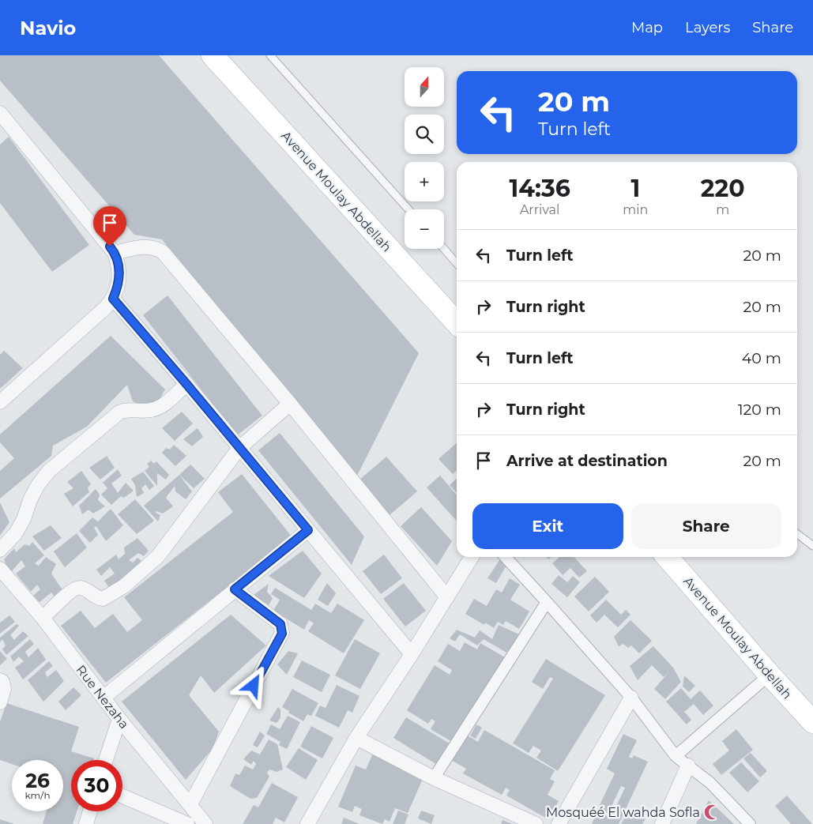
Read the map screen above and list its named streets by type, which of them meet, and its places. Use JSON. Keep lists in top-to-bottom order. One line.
{"streets":{"main road":["Avenue Moulay Abdellah"],"street":["Rue Nezaha"]},"places":{"mosque":["Mosquéé El wahda Sofla"]},"north":"top","page":{"header":"Navio","nav":["Map","Layers","Share"],"map_buttons":["+","−"],"turn":["20 m","Turn left"],"eta":["14:36","Arrival","1","min","220","m"],"list":[{"name":"Turn left","value":"20 m"},{"name":"Turn right","value":"20 m"},{"name":"Turn left","value":"40 m"},{"name":"Turn right","value":"120 m"},{"name":"Arrive at destination","value":"20 m"}],"buttons":["Exit","Share"],"speed":"26 km/h","limit":"30"}}
